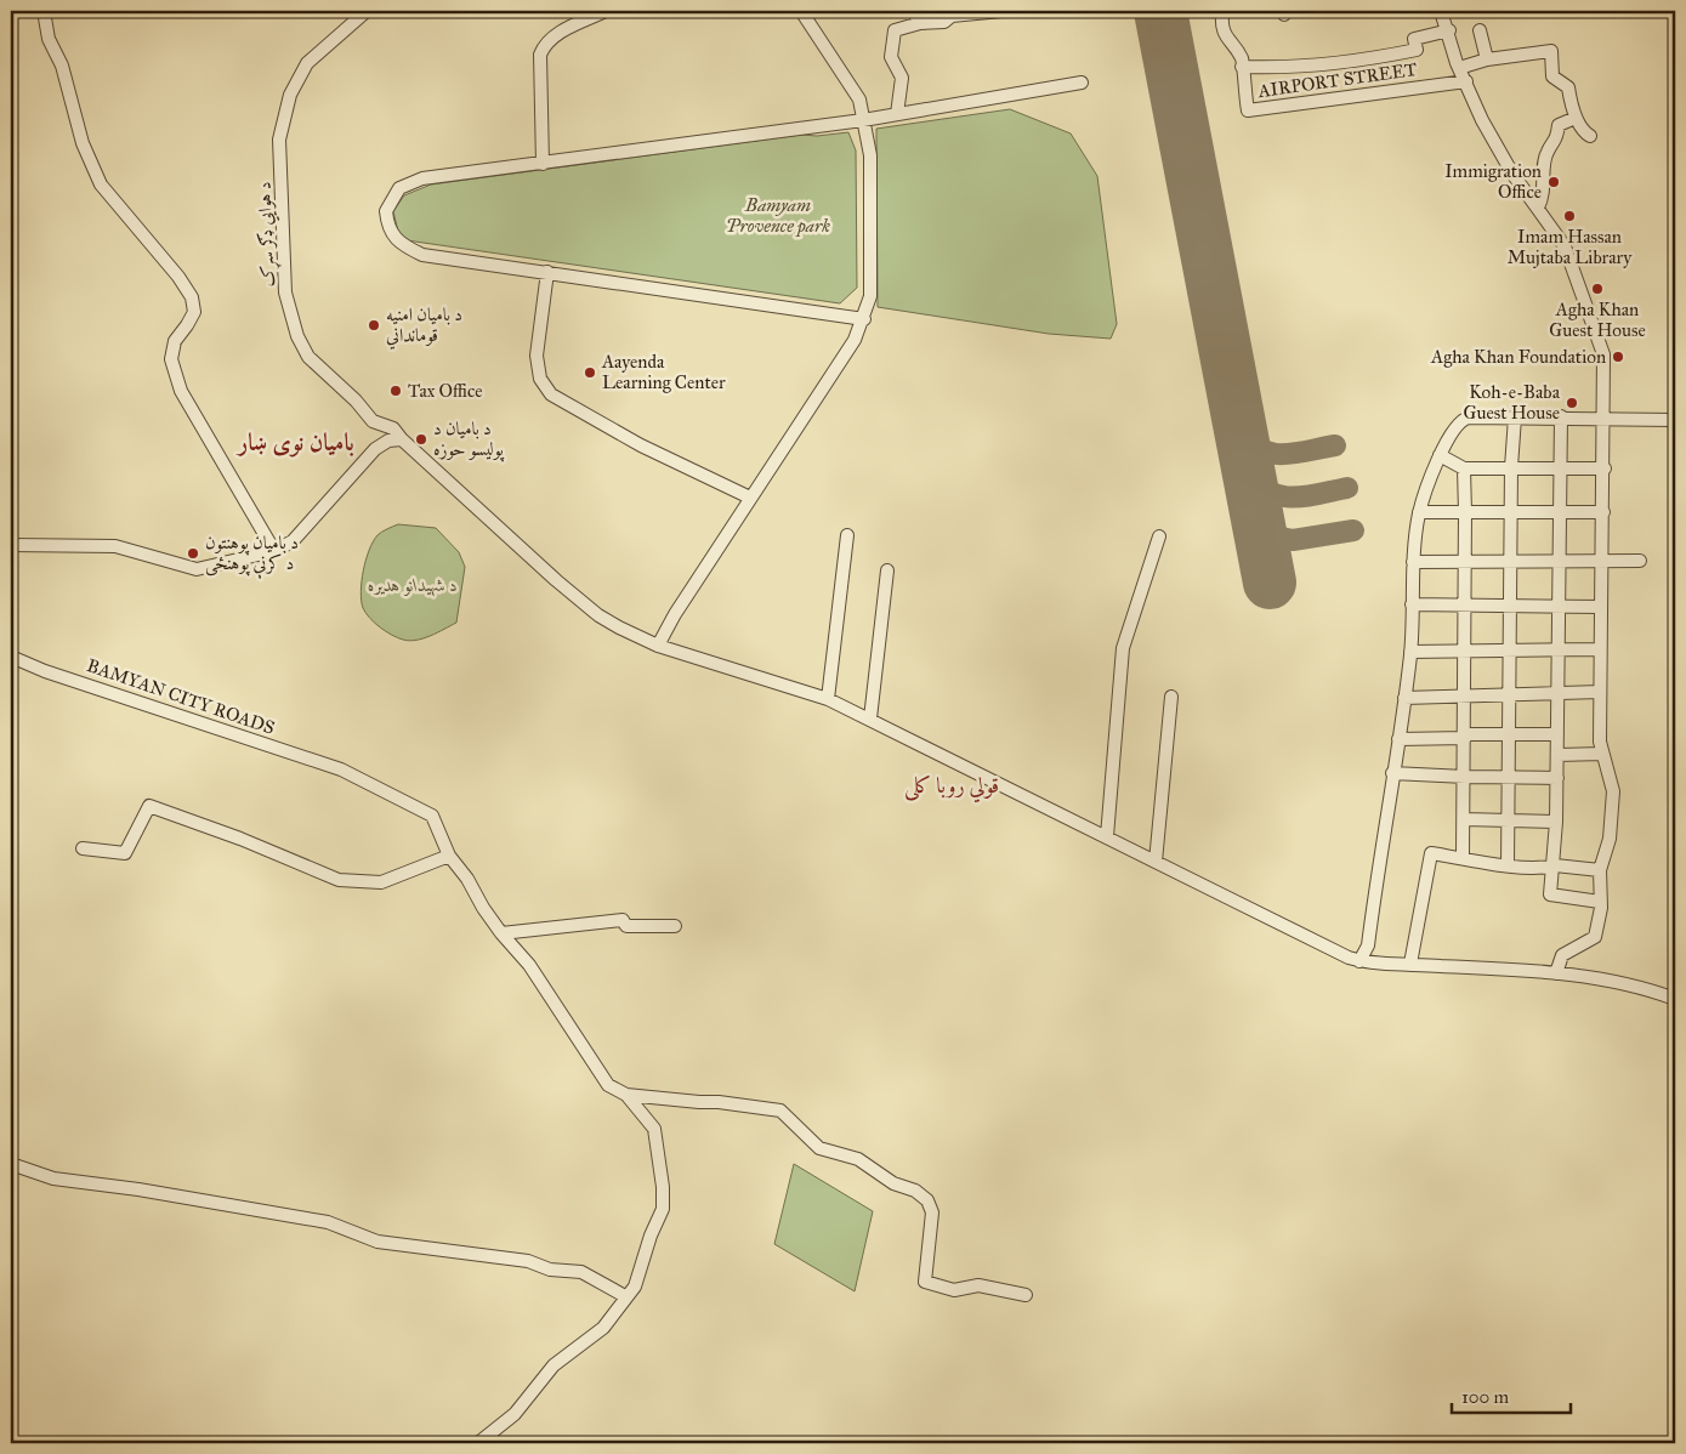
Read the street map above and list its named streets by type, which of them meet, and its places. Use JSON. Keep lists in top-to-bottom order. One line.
{"streets":{"street":["AIRPORT STREET","د هوايي ډګر سړک","BAMYAN CITY ROADS"]},"districts":["باميان نوی ښار","قولي روبا کلی"],"parks":["Bamyam Provence park","د شهیدانو هدیره"],"places":["Immigration Office","Imam Hassan Mujtaba Library","Agha Khan Guest House","د بامیان امنیه قومانداني","Agha Khan Foundation","Aayenda Learning Center","Tax Office","Koh-e-Baba Guest House","د بامیان د پولیسو حوزه","د بامیان پوهنتون د کرنې پوهنځی"],"scale_bar":"100 m"}
